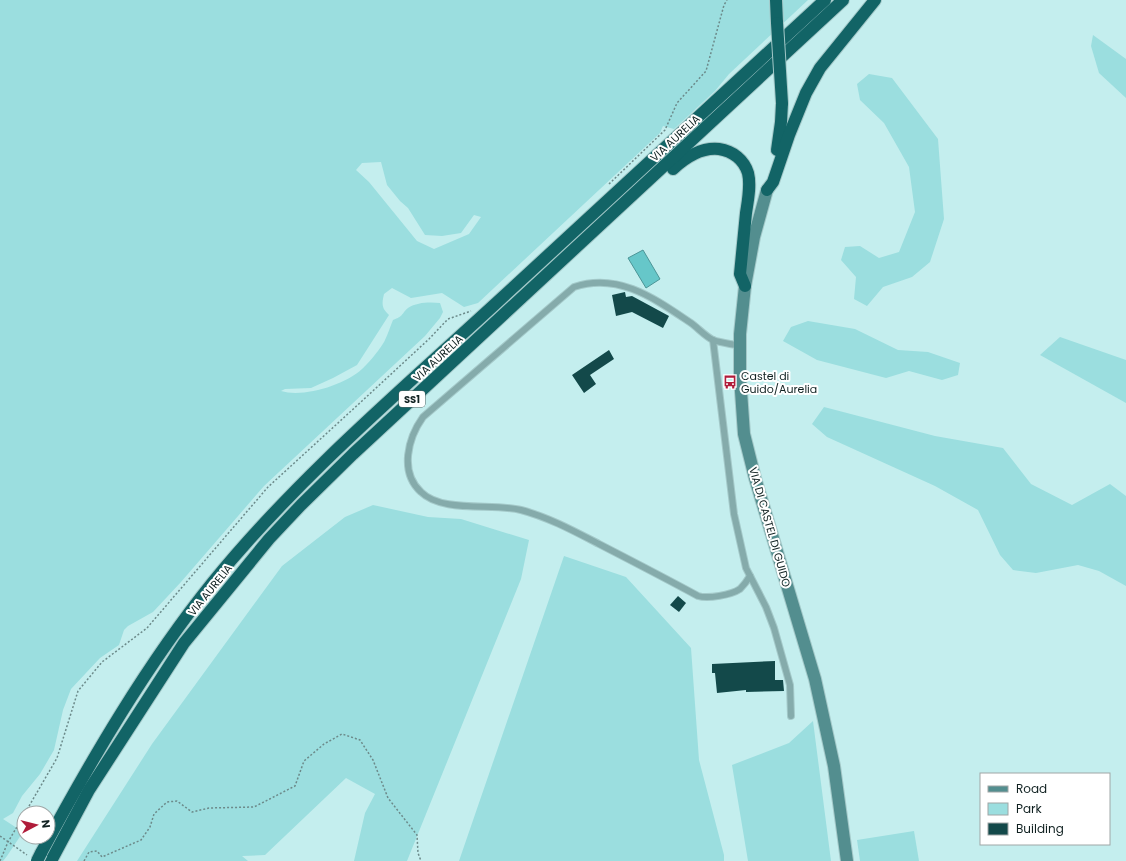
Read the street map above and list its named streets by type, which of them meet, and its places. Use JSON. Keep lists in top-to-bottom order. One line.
{"streets":{"highway":["VIA AURELIA","SS1"],"street":["VIA DI CASTEL DI GUIDO"]},"places":{"bus stop":["Castel di Guido/Aurelia"]},"legend":["Road","Park","Building"],"north":"right"}
